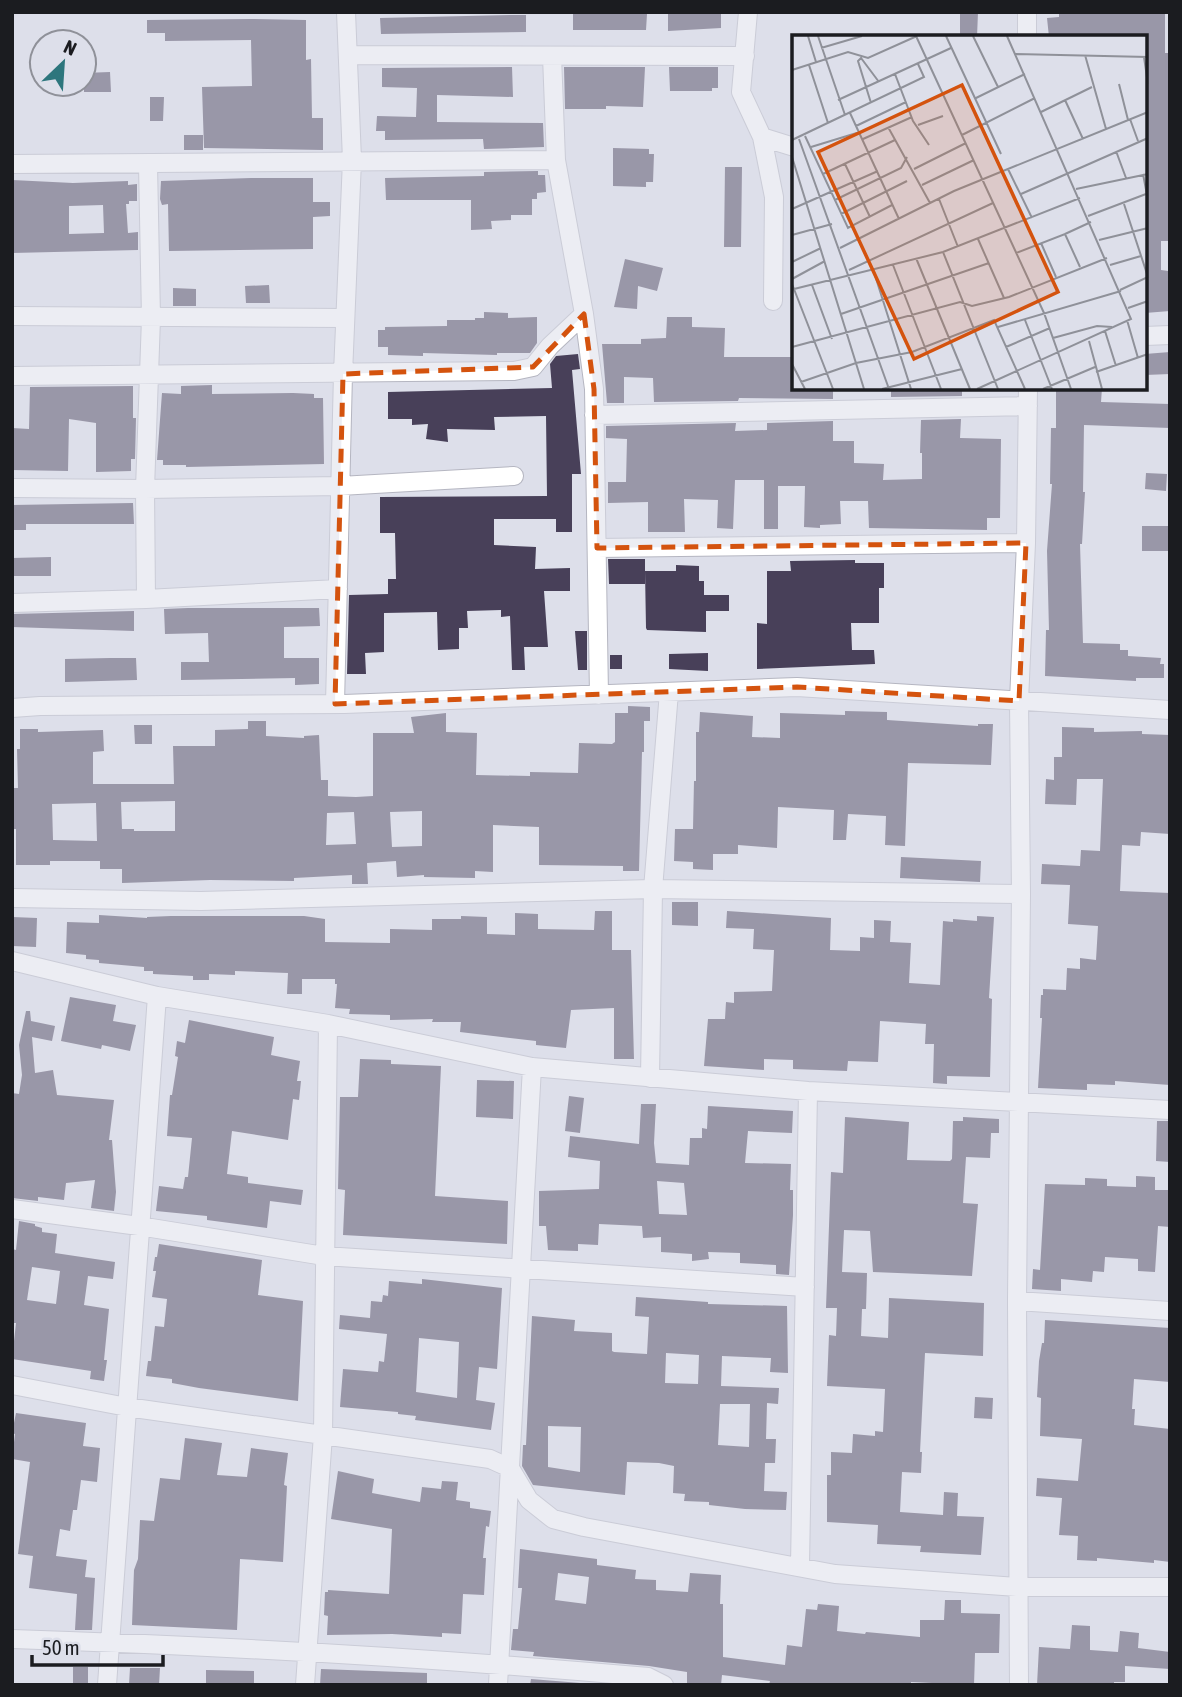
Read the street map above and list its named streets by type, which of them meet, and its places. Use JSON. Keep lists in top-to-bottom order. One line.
{"scale_bar":"50 m","north":"top right"}
